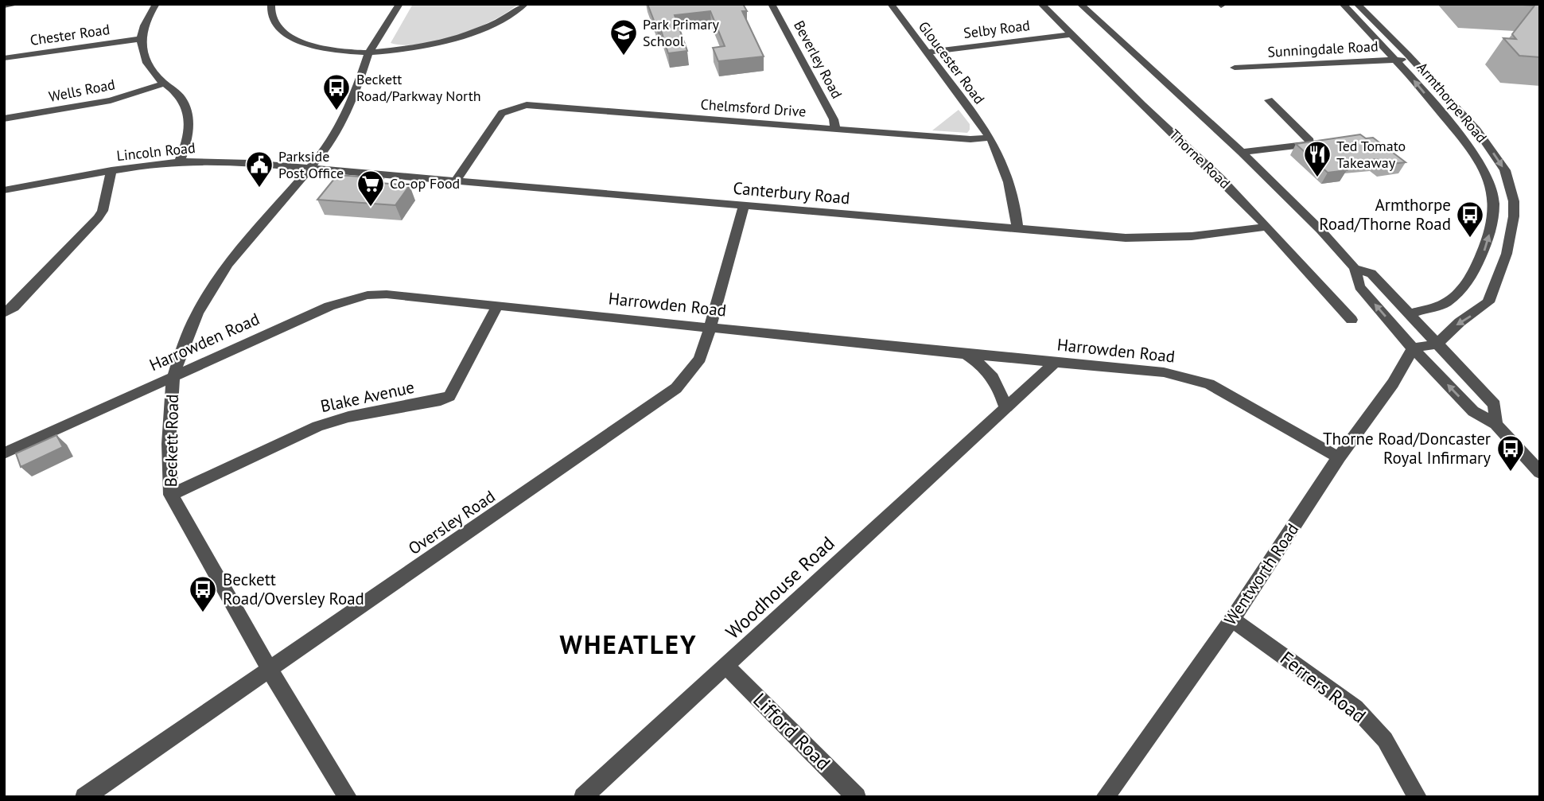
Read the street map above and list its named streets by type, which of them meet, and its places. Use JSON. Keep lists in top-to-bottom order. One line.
{"streets":{"street":["Selby Road","Chester Road","Sunningdale Road","Beverley Road","Gloucester Road","Wells Road","Armthorpe Road","Chelmsford Drive","Lincoln Road","Thorne Road","Canterbury Road","Harrowden Road","Blake Avenue","Beckett Road","Oversley Road","Wentworth Road","Woodhouse Road","Ferrers Road","Lifford Road"]},"crossings":[["Selby Road","Gloucester Road"],["Selby Road","Thorne Road"],["Sunningdale Road","Armthorpe Road"],["Beverley Road","Chelmsford Drive"],["Gloucester Road","Chelmsford Drive"],["Armthorpe Road","Thorne Road"],["Chelmsford Drive","Canterbury Road"],["Lincoln Road","Canterbury Road"],["Lincoln Road","Beckett Road"],["Thorne Road","Canterbury Road"],["Thorne Road","Wentworth Road"],["Canterbury Road","Beckett Road"],["Canterbury Road","Oversley Road"],["Harrowden Road","Blake Avenue"],["Harrowden Road","Beckett Road"],["Harrowden Road","Oversley Road"],["Harrowden Road","Wentworth Road"],["Harrowden Road","Woodhouse Road"],["Blake Avenue","Beckett Road"],["Beckett Road","Oversley Road"],["Wentworth Road","Ferrers Road"],["Woodhouse Road","Lifford Road"]],"districts":["WHEATLEY"],"places":{"school or university":["Park Primary School"],"bus stop":["Beckett Road/Parkway North","Armthorpe Road/Thorne Road","Thorne Road/Doncaster Royal Infirmary","Beckett Road/Oversley Road"],"restaurant":["Ted Tomato Takeaway"],"public building":["Parkside Post Office"],"supermarket":["Co-op Food"]}}
